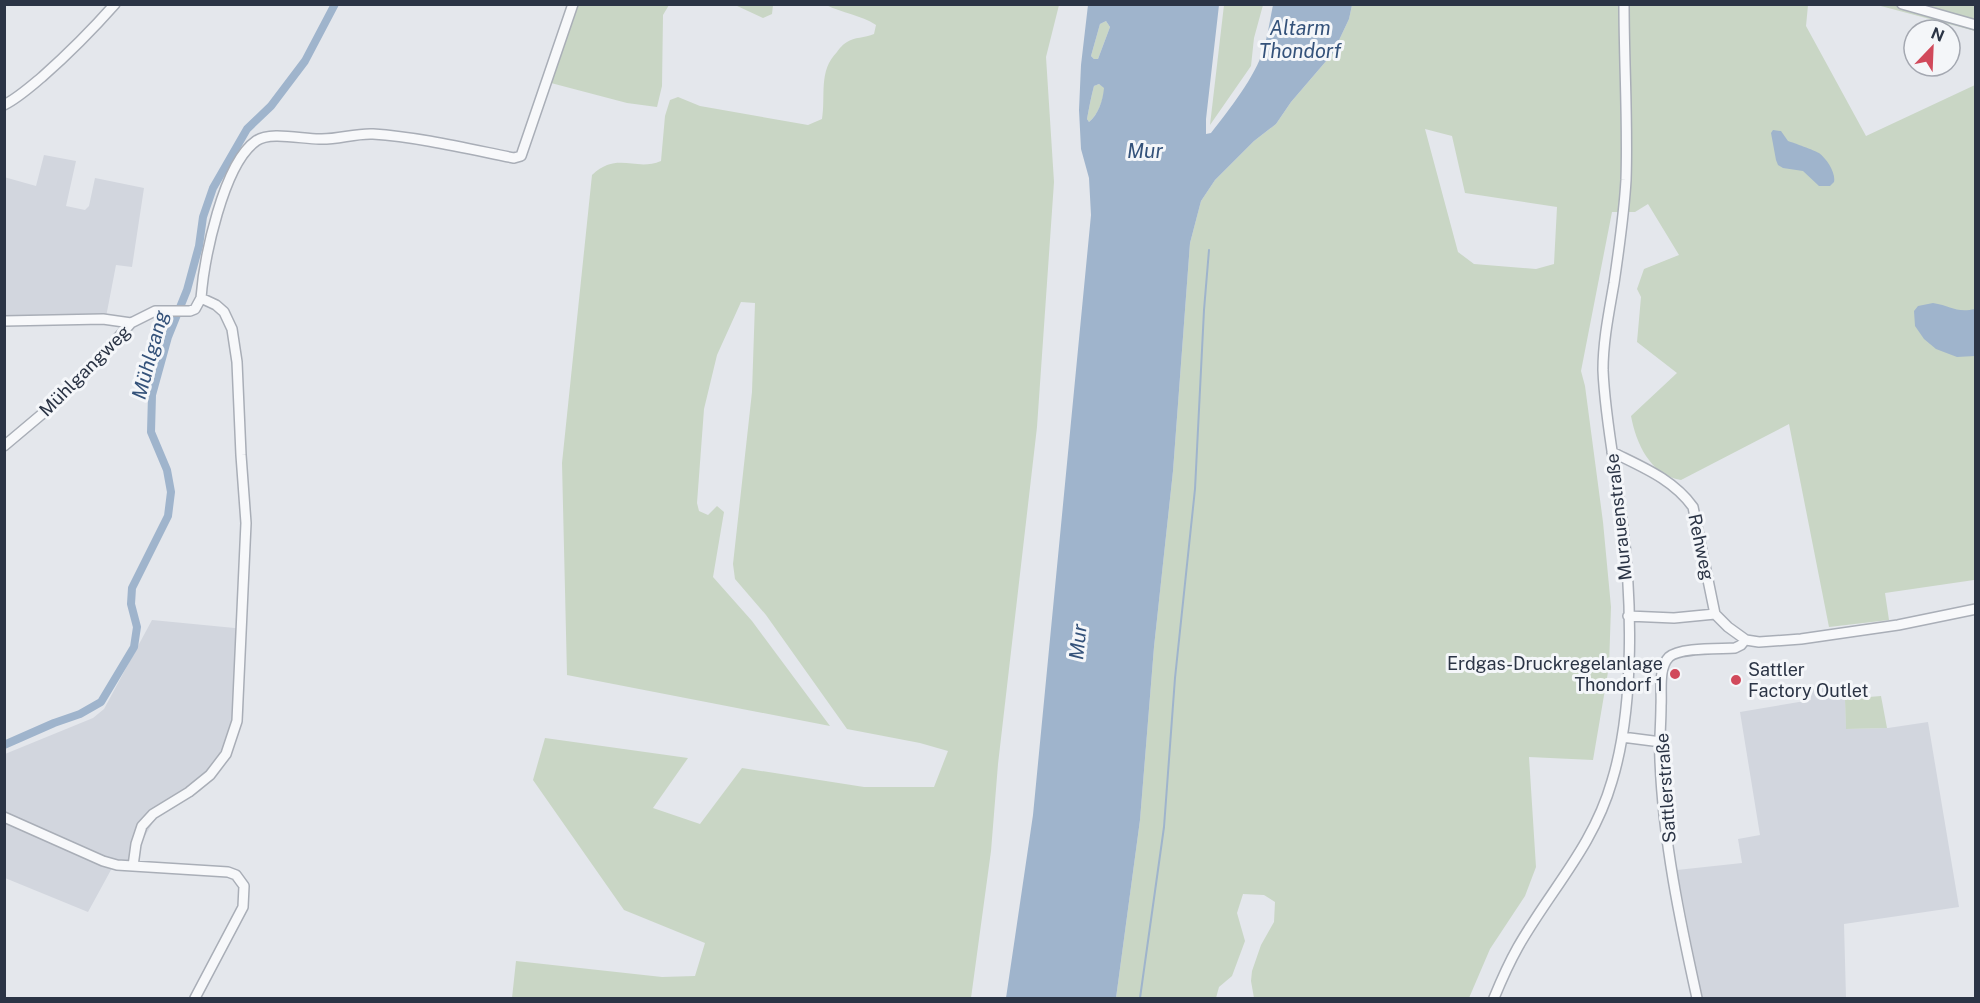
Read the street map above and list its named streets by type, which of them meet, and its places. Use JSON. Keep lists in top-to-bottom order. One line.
{"streets":{"street":["Mühlgangweg","Murauenstraße","Rehweg","Sattlerstraße"]},"crossings":[["Murauenstraße","Rehweg"]],"water":["Altarm Thondorf","Mur","Mühlgang"],"places":["Erdgas-Druckregelanlage Thondorf 1","Sattler Factory Outlet"],"north":"top right"}
